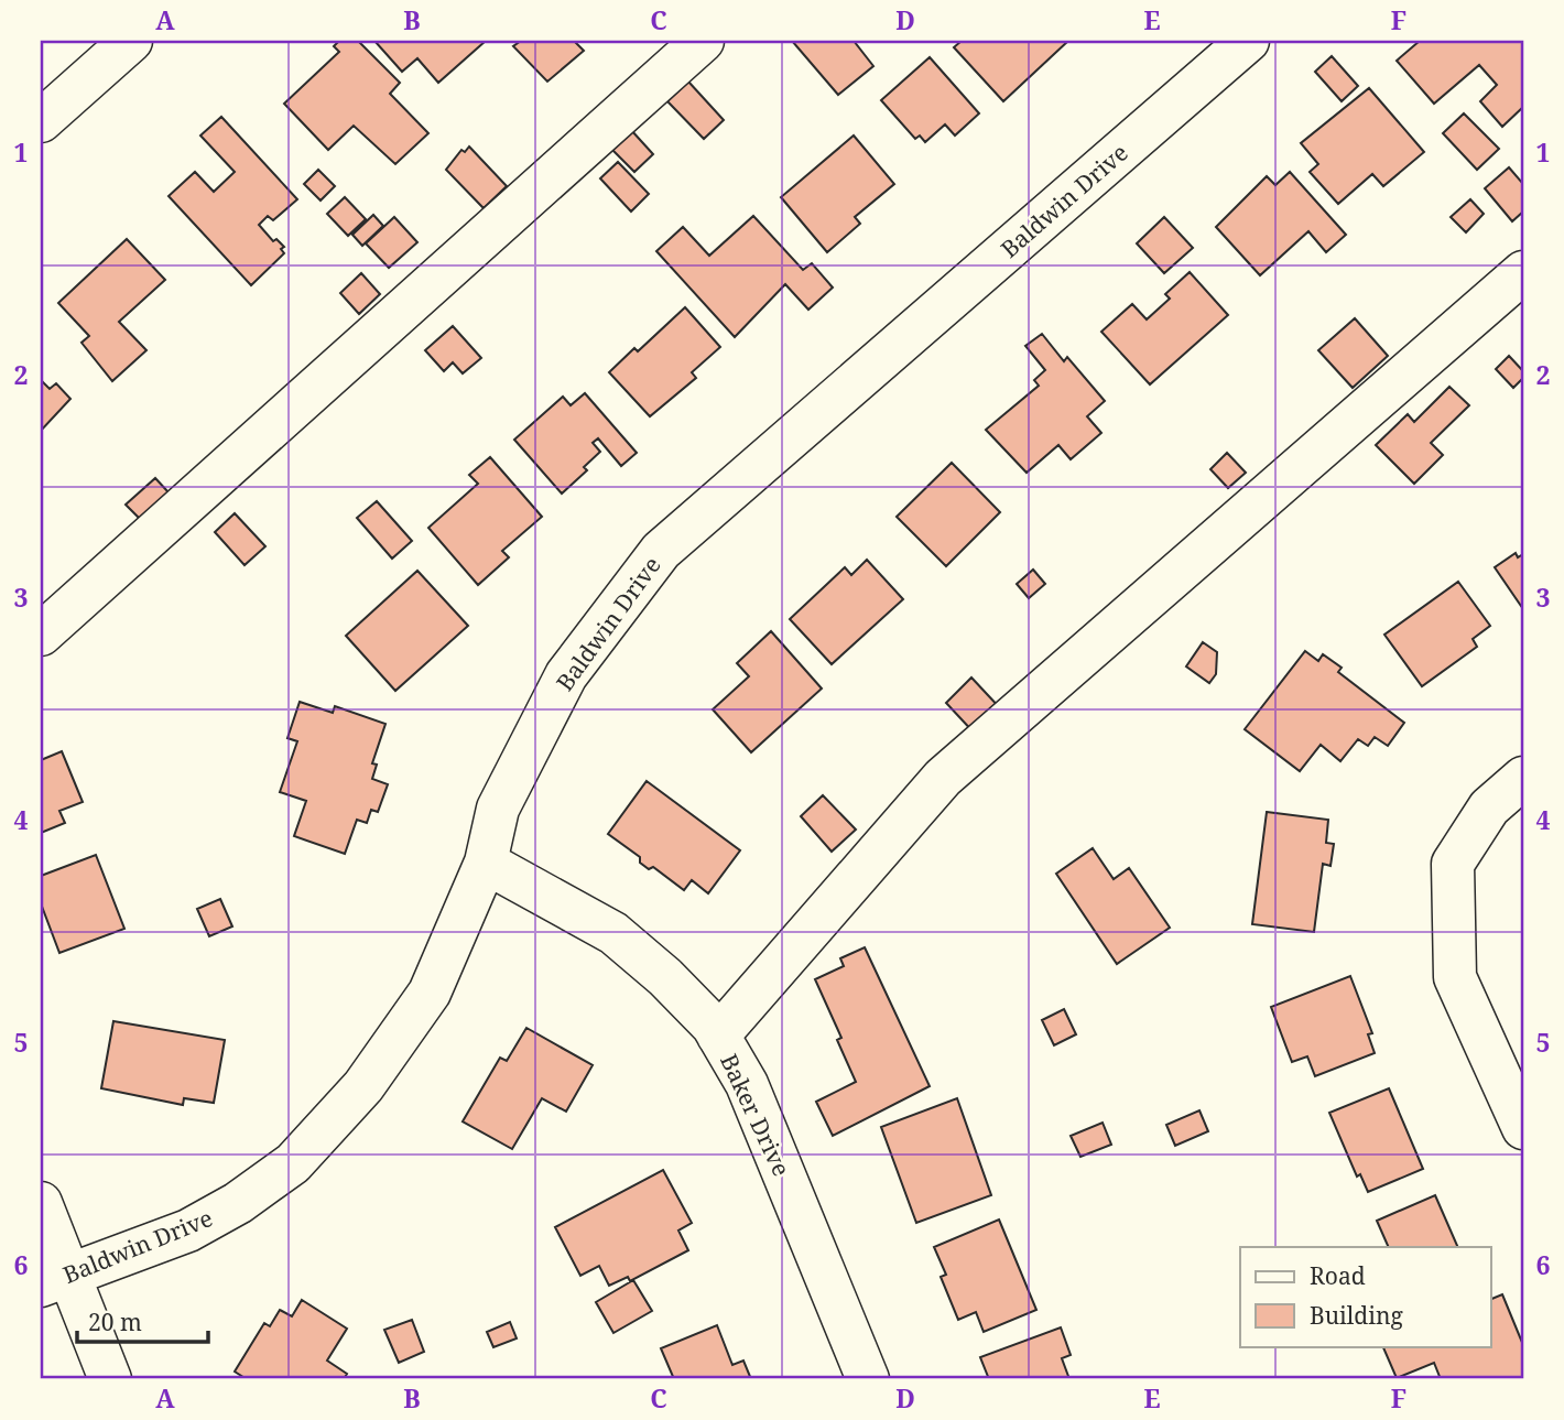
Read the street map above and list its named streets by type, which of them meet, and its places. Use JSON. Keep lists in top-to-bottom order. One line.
{"streets":{"street":["Baldwin Drive","Baker Drive"]},"crossings":[["Baldwin Drive","Baker Drive"]],"legend":["Road","Building"],"scale_bar":"20 m","grid":{"columns":["A","B","C","D","E","F"],"rows":["1","2","3","4","5","6"]}}
